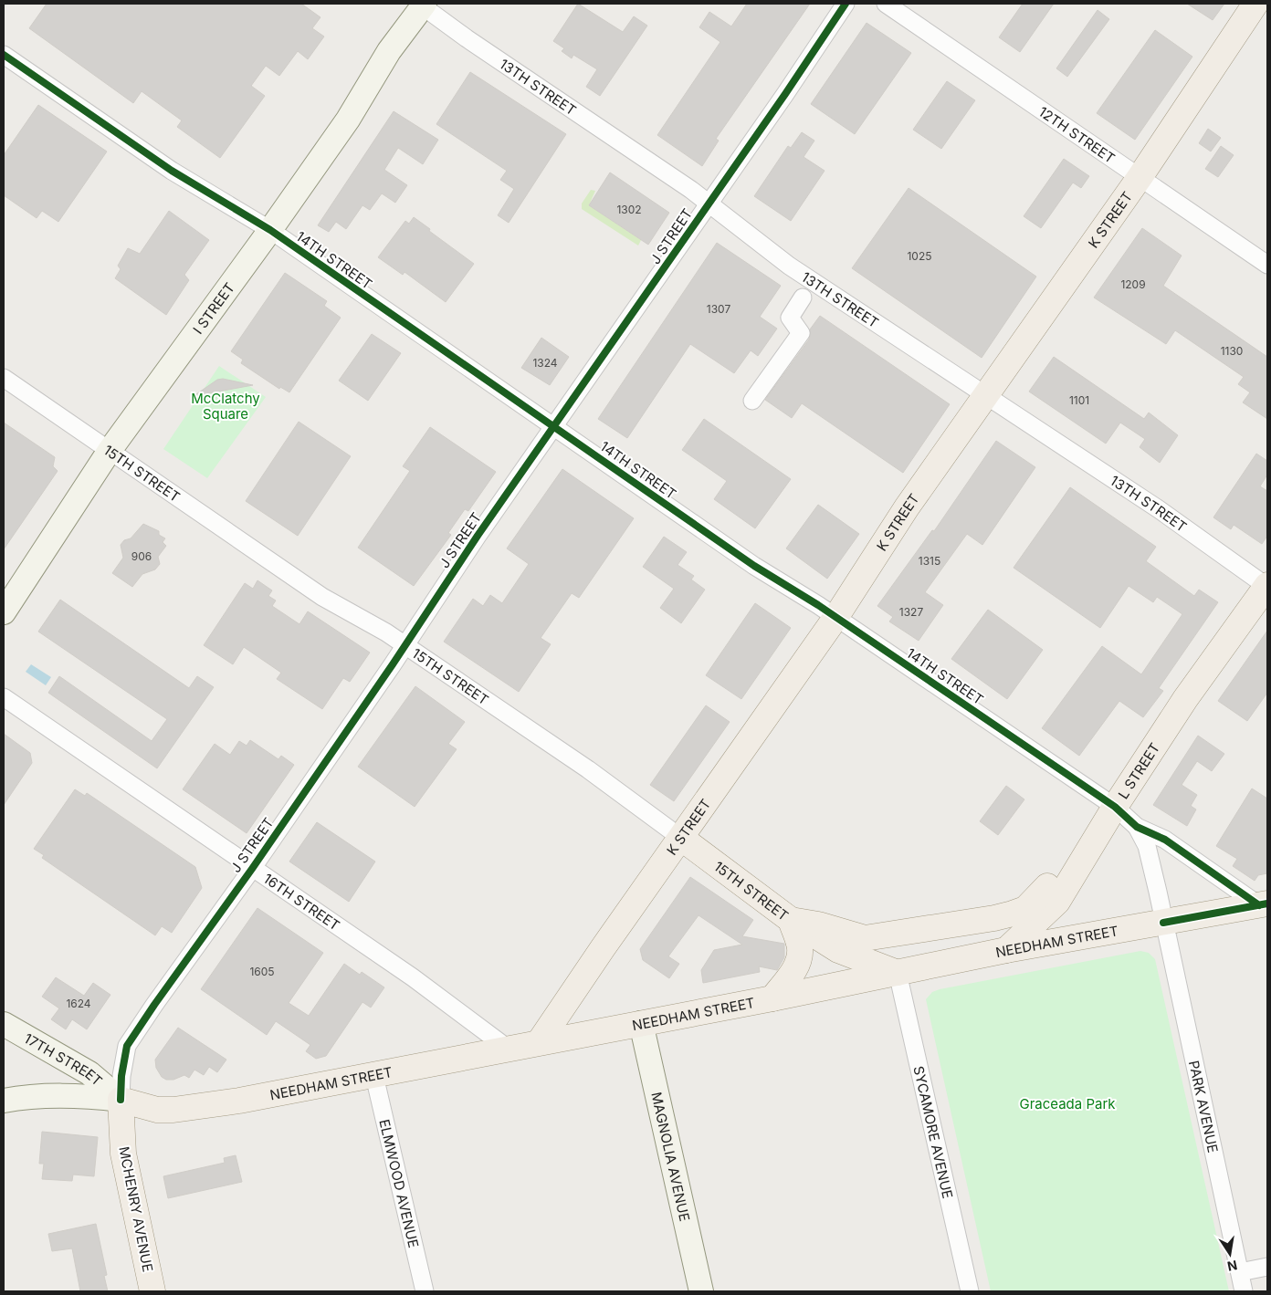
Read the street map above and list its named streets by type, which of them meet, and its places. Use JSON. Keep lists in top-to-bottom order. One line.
{"streets":{"main road":["K STREET","15TH STREET","L STREET","NEEDHAM STREET","MCHENRY AVENUE"],"street":["13TH STREET","12TH STREET","J STREET","14TH STREET","I STREET","16TH STREET","17TH STREET","PARK AVENUE","SYCAMORE AVENUE","MAGNOLIA AVENUE","ELMWOOD AVENUE"]},"crossings":[["13TH STREET","K STREET"],["13TH STREET","J STREET"],["13TH STREET","I STREET"],["13TH STREET","L STREET"],["12TH STREET","K STREET"],["K STREET","14TH STREET"],["K STREET","15TH STREET"],["K STREET","NEEDHAM STREET"],["J STREET","14TH STREET"],["J STREET","15TH STREET"],["J STREET","16TH STREET"],["J STREET","NEEDHAM STREET"],["J STREET","17TH STREET"],["J STREET","MCHENRY AVENUE"],["14TH STREET","I STREET"],["14TH STREET","L STREET"],["14TH STREET","NEEDHAM STREET"],["14TH STREET","PARK AVENUE"],["I STREET","15TH STREET"],["15TH STREET","NEEDHAM STREET"],["15TH STREET","SYCAMORE AVENUE"],["L STREET","NEEDHAM STREET"],["16TH STREET","NEEDHAM STREET"],["NEEDHAM STREET","17TH STREET"],["NEEDHAM STREET","PARK AVENUE"],["NEEDHAM STREET","SYCAMORE AVENUE"],["NEEDHAM STREET","MAGNOLIA AVENUE"],["NEEDHAM STREET","ELMWOOD AVENUE"],["NEEDHAM STREET","MCHENRY AVENUE"],["17TH STREET","MCHENRY AVENUE"]],"parks":["McClatchy Square","Graceada Park"],"house_numbers":["1302","1025","1209","1307","1130","1324","1101","906","1315","1327","1605","1624"],"north":"bottom"}
